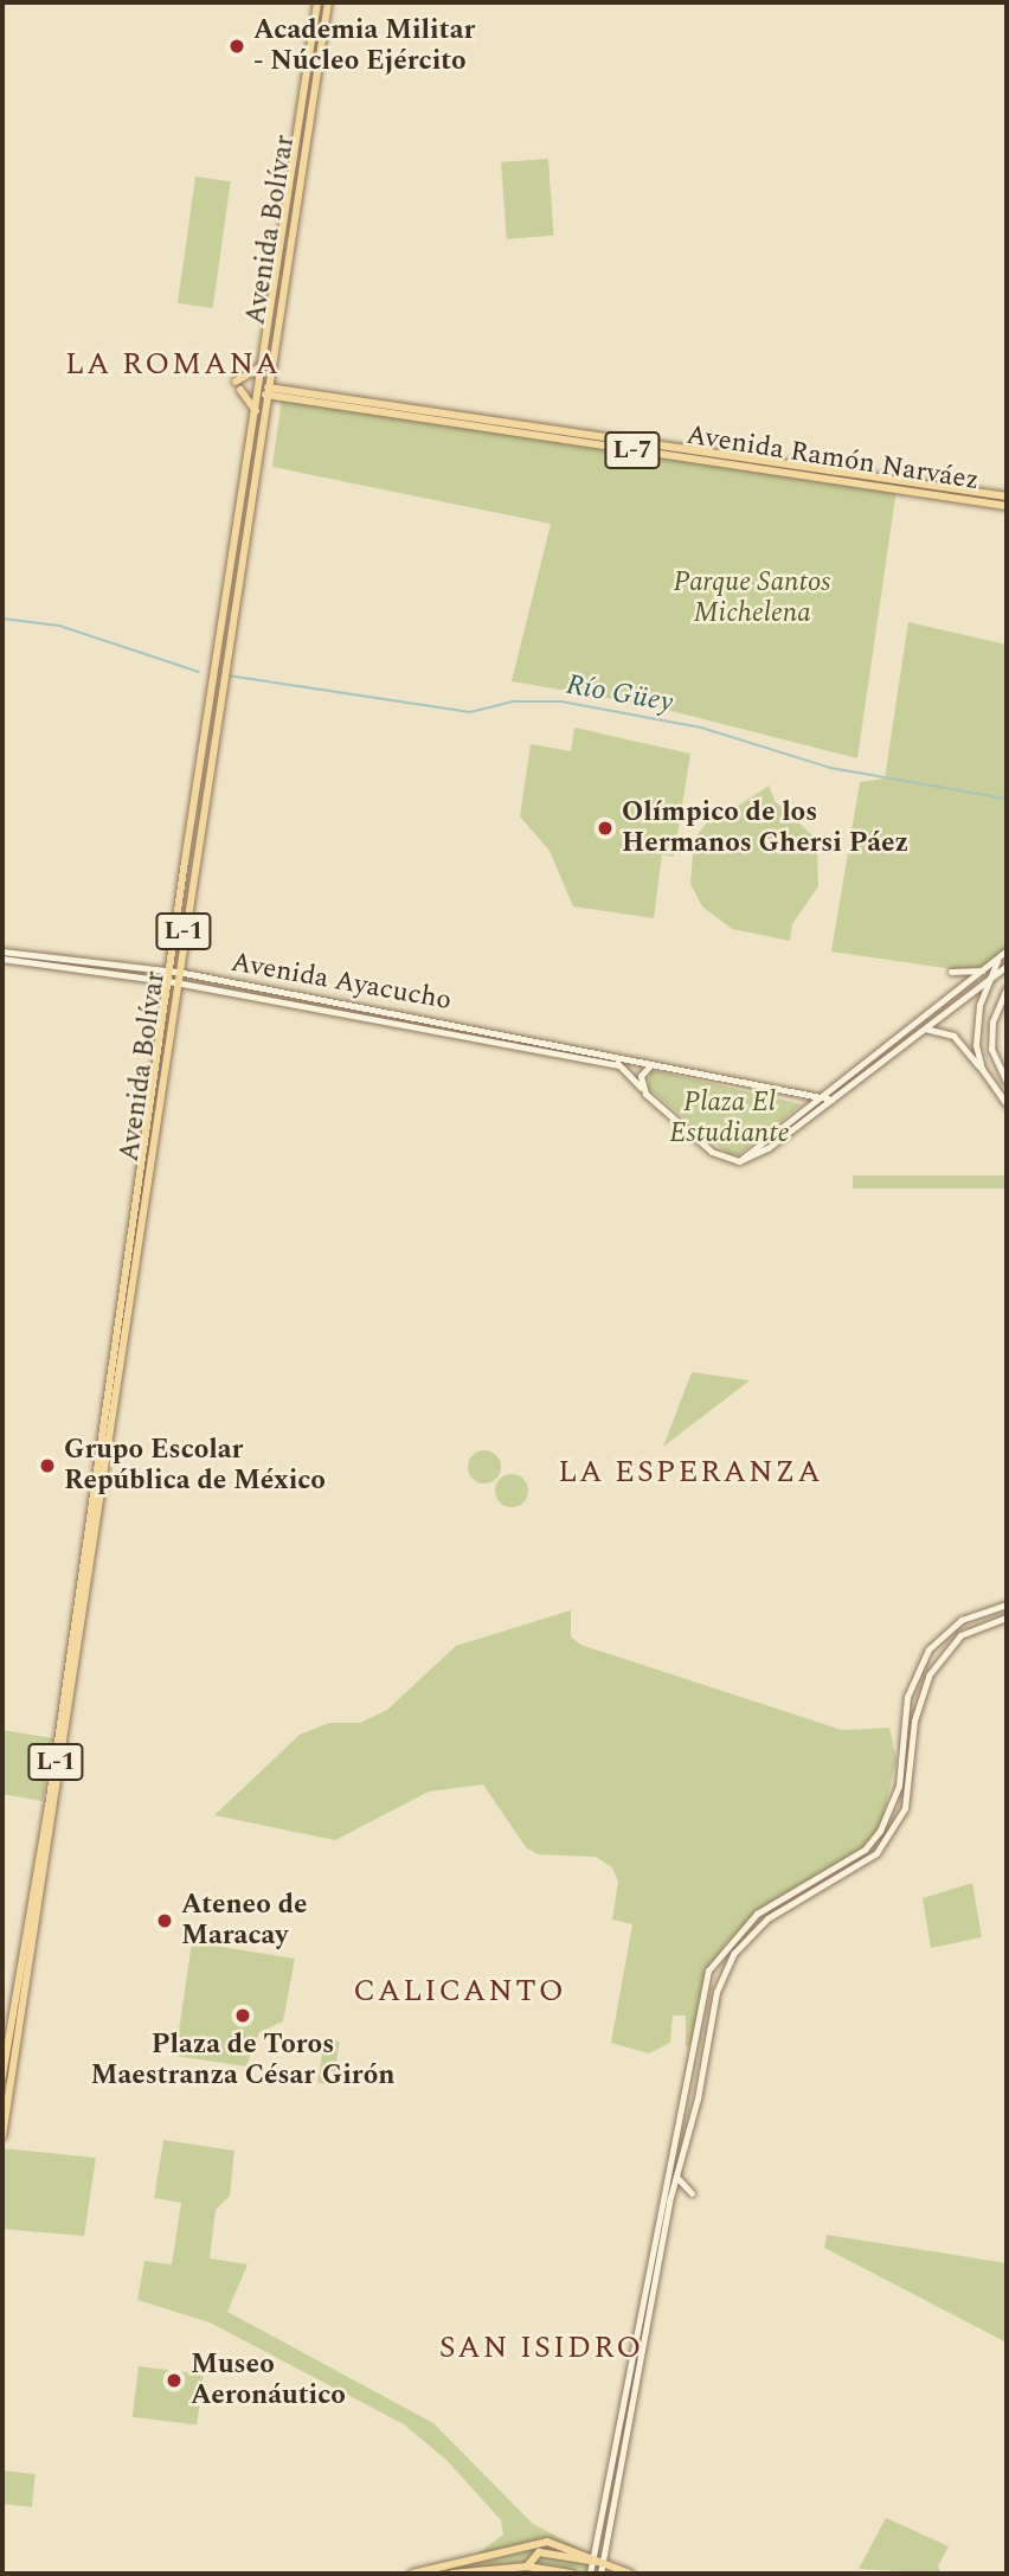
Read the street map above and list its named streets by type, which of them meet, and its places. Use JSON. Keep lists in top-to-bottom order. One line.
{"streets":{"main road":["Avenida Bolívar","L-7","Avenida Ramón Narváez","L-1"],"street":["Avenida Ayacucho"]},"crossings":[["Avenida Bolívar","Avenida Ramón Narváez"],["Avenida Bolívar","Avenida Ayacucho"]],"districts":["LA ROMANA","LA ESPERANZA","CALICANTO","SAN ISIDRO"],"water":["Río Güey"],"parks":["Parque Santos Michelena","Plaza El Estudiante"],"places":["Academia Militar - Núcleo Ejército","Olímpico de los Hermanos Ghersi Páez","Grupo Escolar República de México","Ateneo de Maracay","Plaza de Toros Maestranza César Girón","Museo Aeronáutico"]}
